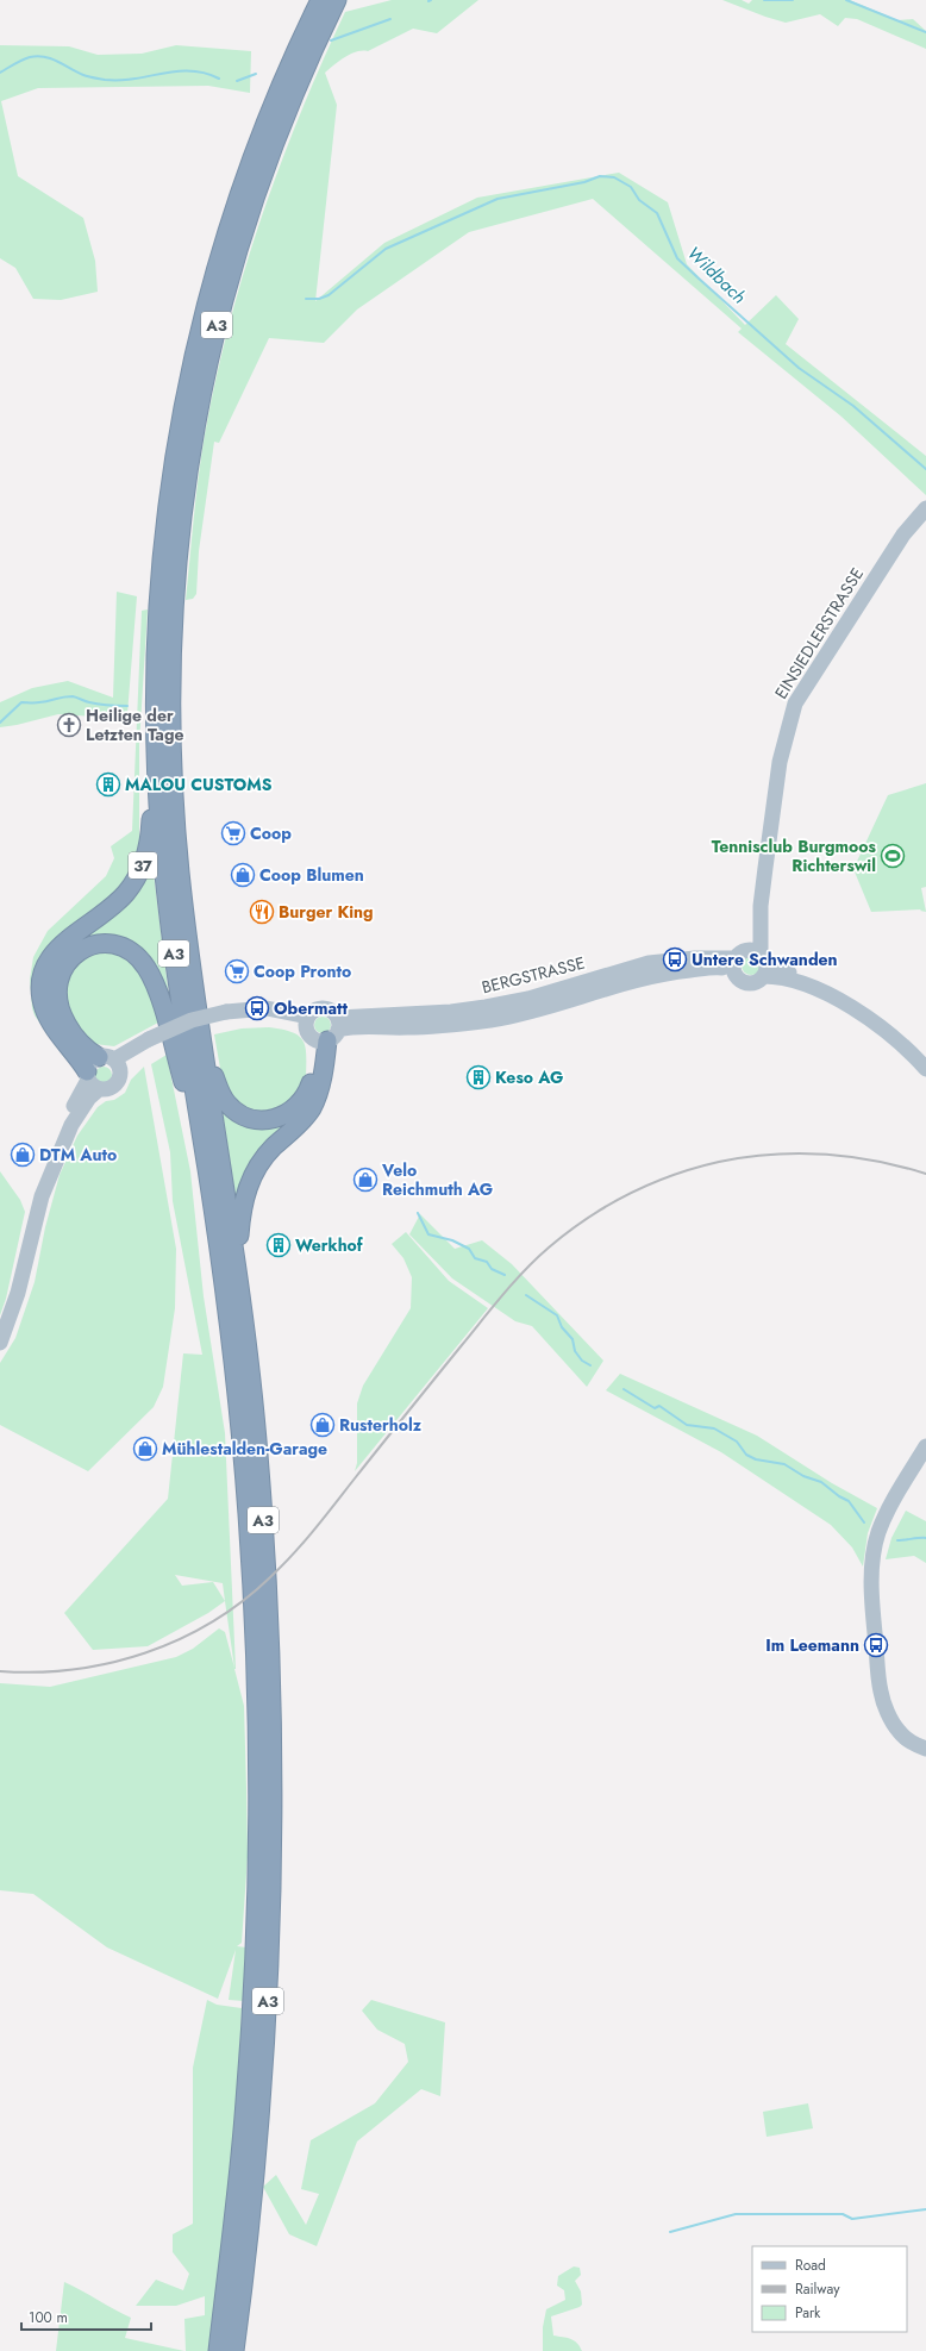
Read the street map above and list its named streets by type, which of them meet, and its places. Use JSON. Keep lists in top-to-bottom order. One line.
{"streets":{"highway":["A3","37"],"main road":["EINSIEDLERSTRASSE","BERGSTRASSE"]},"crossings":[["A3","37"],["EINSIEDLERSTRASSE","BERGSTRASSE"],["37","BERGSTRASSE"]],"water":["Wildbach"],"places":{"church":["Heilige der Letzten Tage"],"building":["MALOU CUSTOMS","Keso AG","Werkhof"],"supermarket":["Coop","Coop Pronto"],"sports":["Tennisclub Burgmoos Richterswil"],"shop":["Coop Blumen","DTM Auto","Velo Reichmuth AG","Rusterholz","Mühlestalden-Garage"],"restaurant":["Burger King"],"bus stop":["Untere Schwanden","Obermatt","Im Leemann"]},"legend":["Road","Railway","Park"],"scale_bar":"100 m"}
